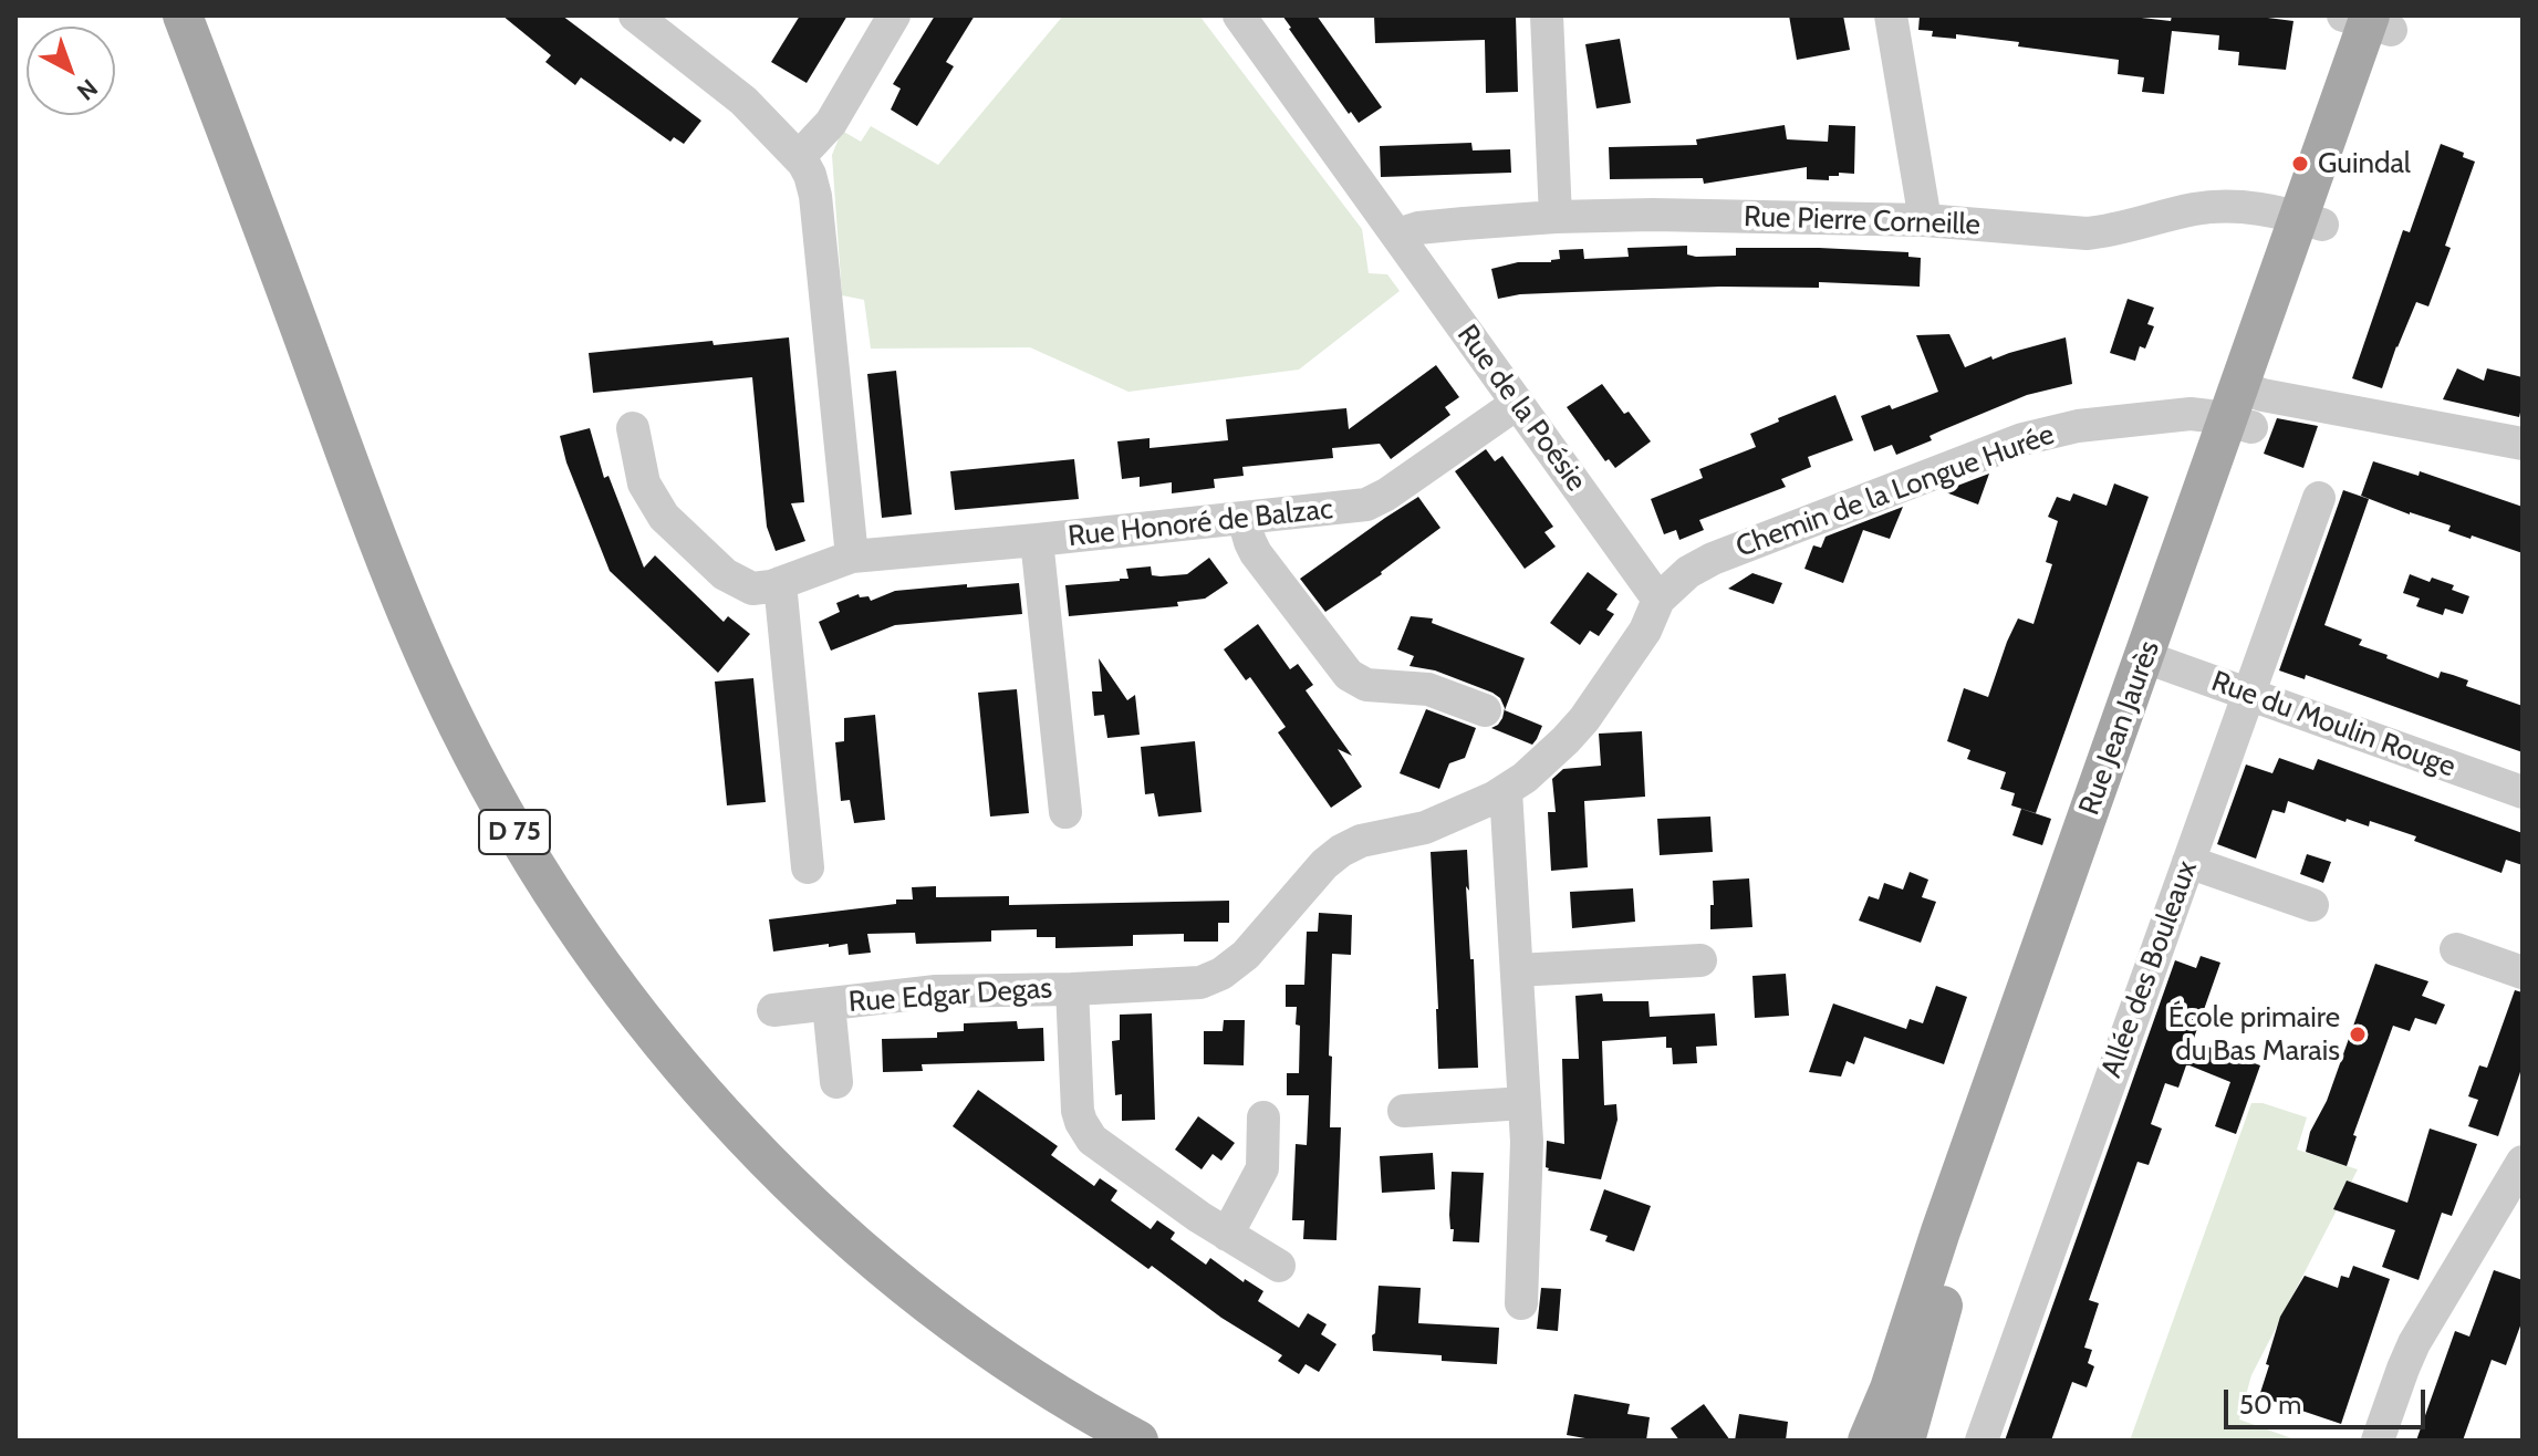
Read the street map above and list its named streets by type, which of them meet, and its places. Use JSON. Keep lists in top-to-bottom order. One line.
{"streets":{"main road":["Rue Jean Jaurès","D 75"],"street":["Rue Pierre Corneille","Rue de la Poésie","Chemin de la Longue Hurée","Rue Honoré de Balzac","Rue du Moulin Rouge","Allée des Bouleaux","Rue Edgar Degas"]},"crossings":[["Rue Pierre Corneille","Rue de la Poésie"],["Rue Pierre Corneille","Rue Jean Jaurès"],["Rue de la Poésie","Chemin de la Longue Hurée"],["Rue de la Poésie","Rue Honoré de Balzac"],["Chemin de la Longue Hurée","Rue Jean Jaurès"],["Rue du Moulin Rouge","Rue Jean Jaurès"],["Rue du Moulin Rouge","Allée des Bouleaux"]],"places":["Guindal","École primaire du Bas Marais"],"scale_bar":"50 m","north":"bottom right"}
